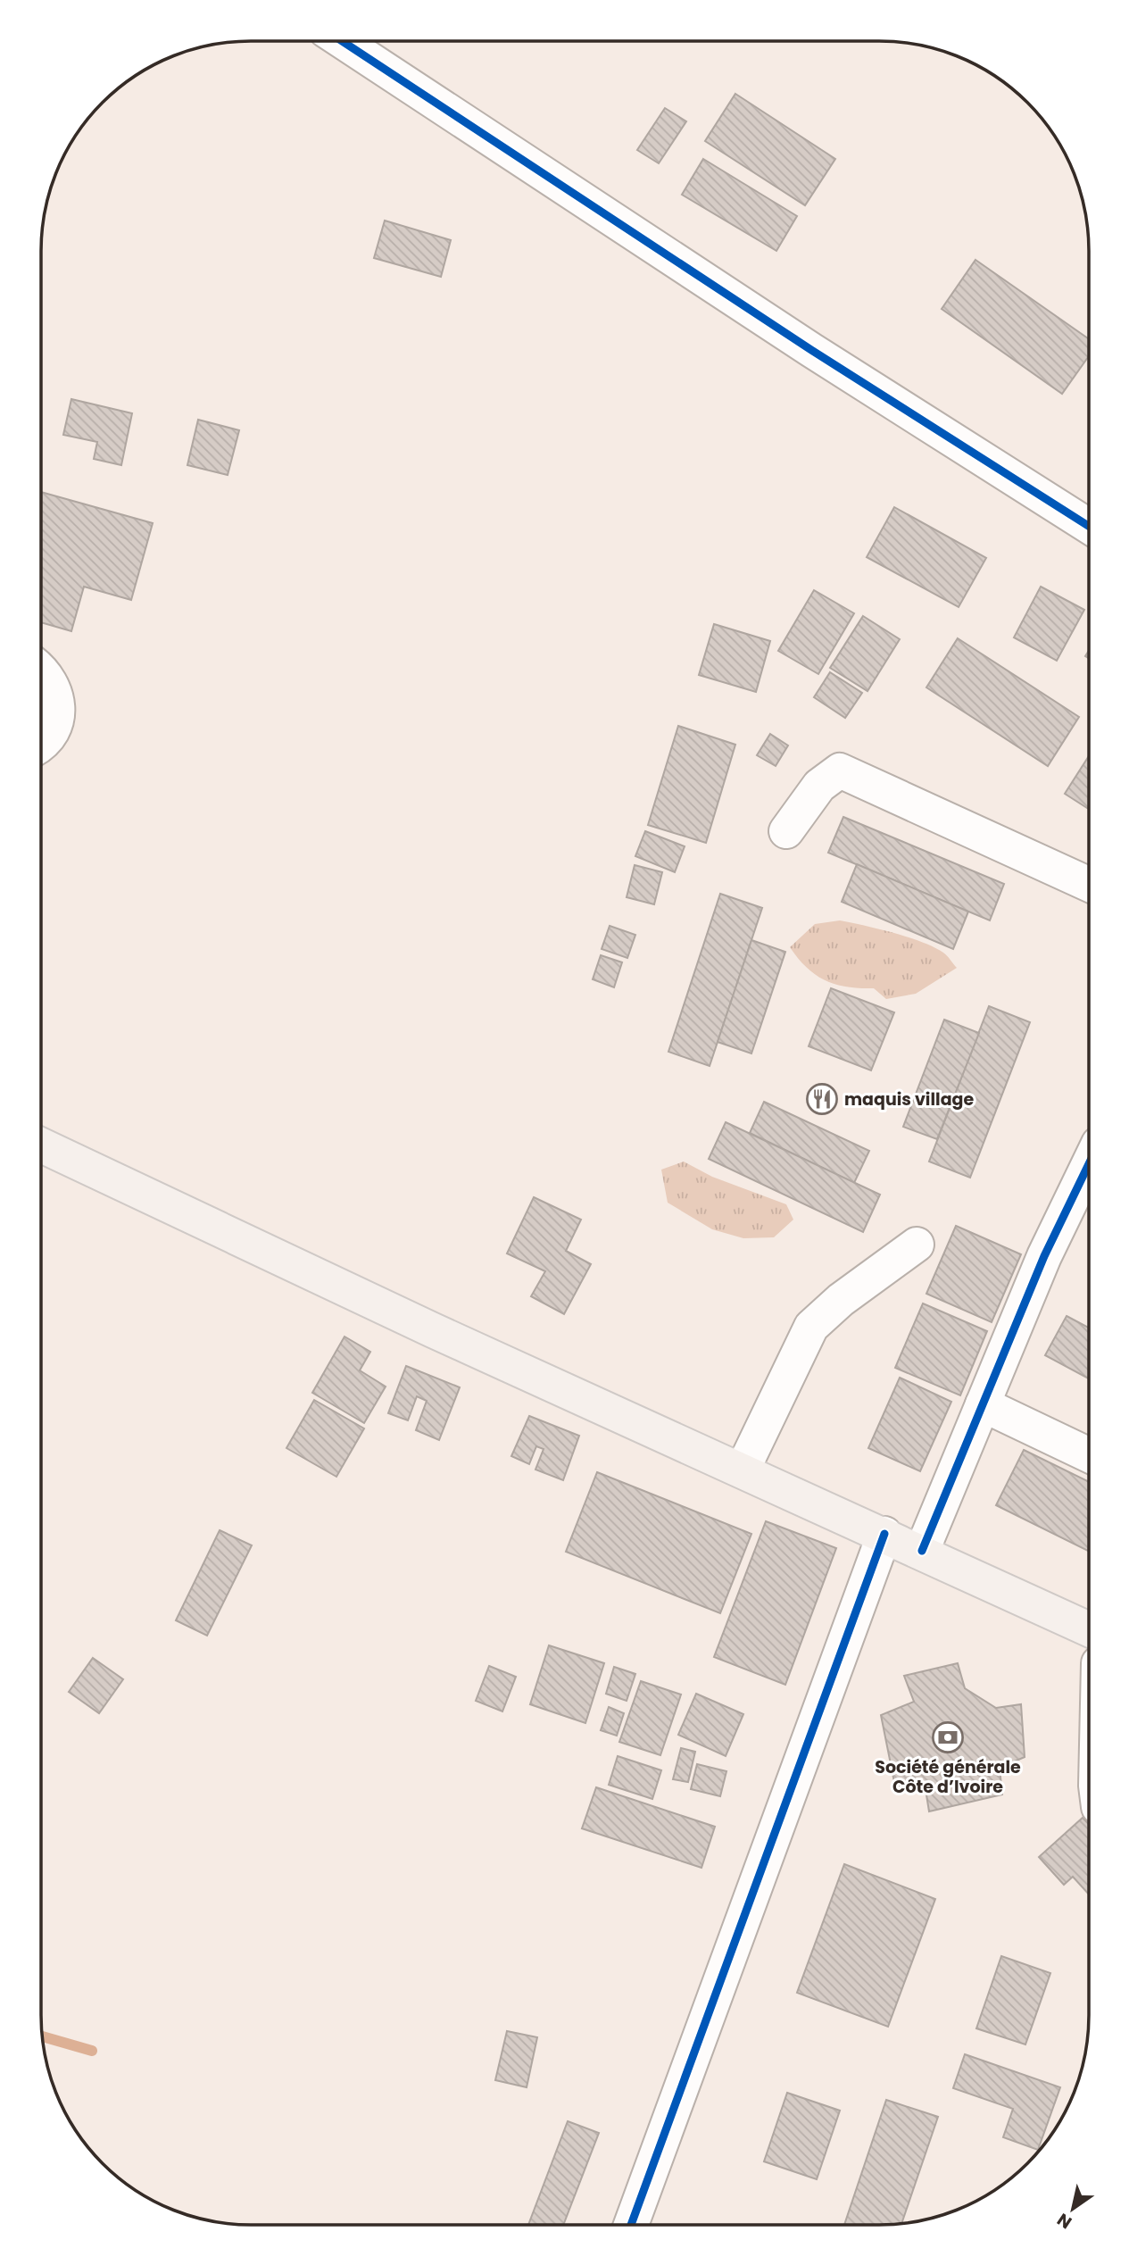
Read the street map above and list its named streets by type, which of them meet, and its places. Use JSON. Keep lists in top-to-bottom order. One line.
{"places":{"restaurant":["maquis village"],"bank":["Société générale Côte d’Ivoire"]},"north":"bottom left"}
